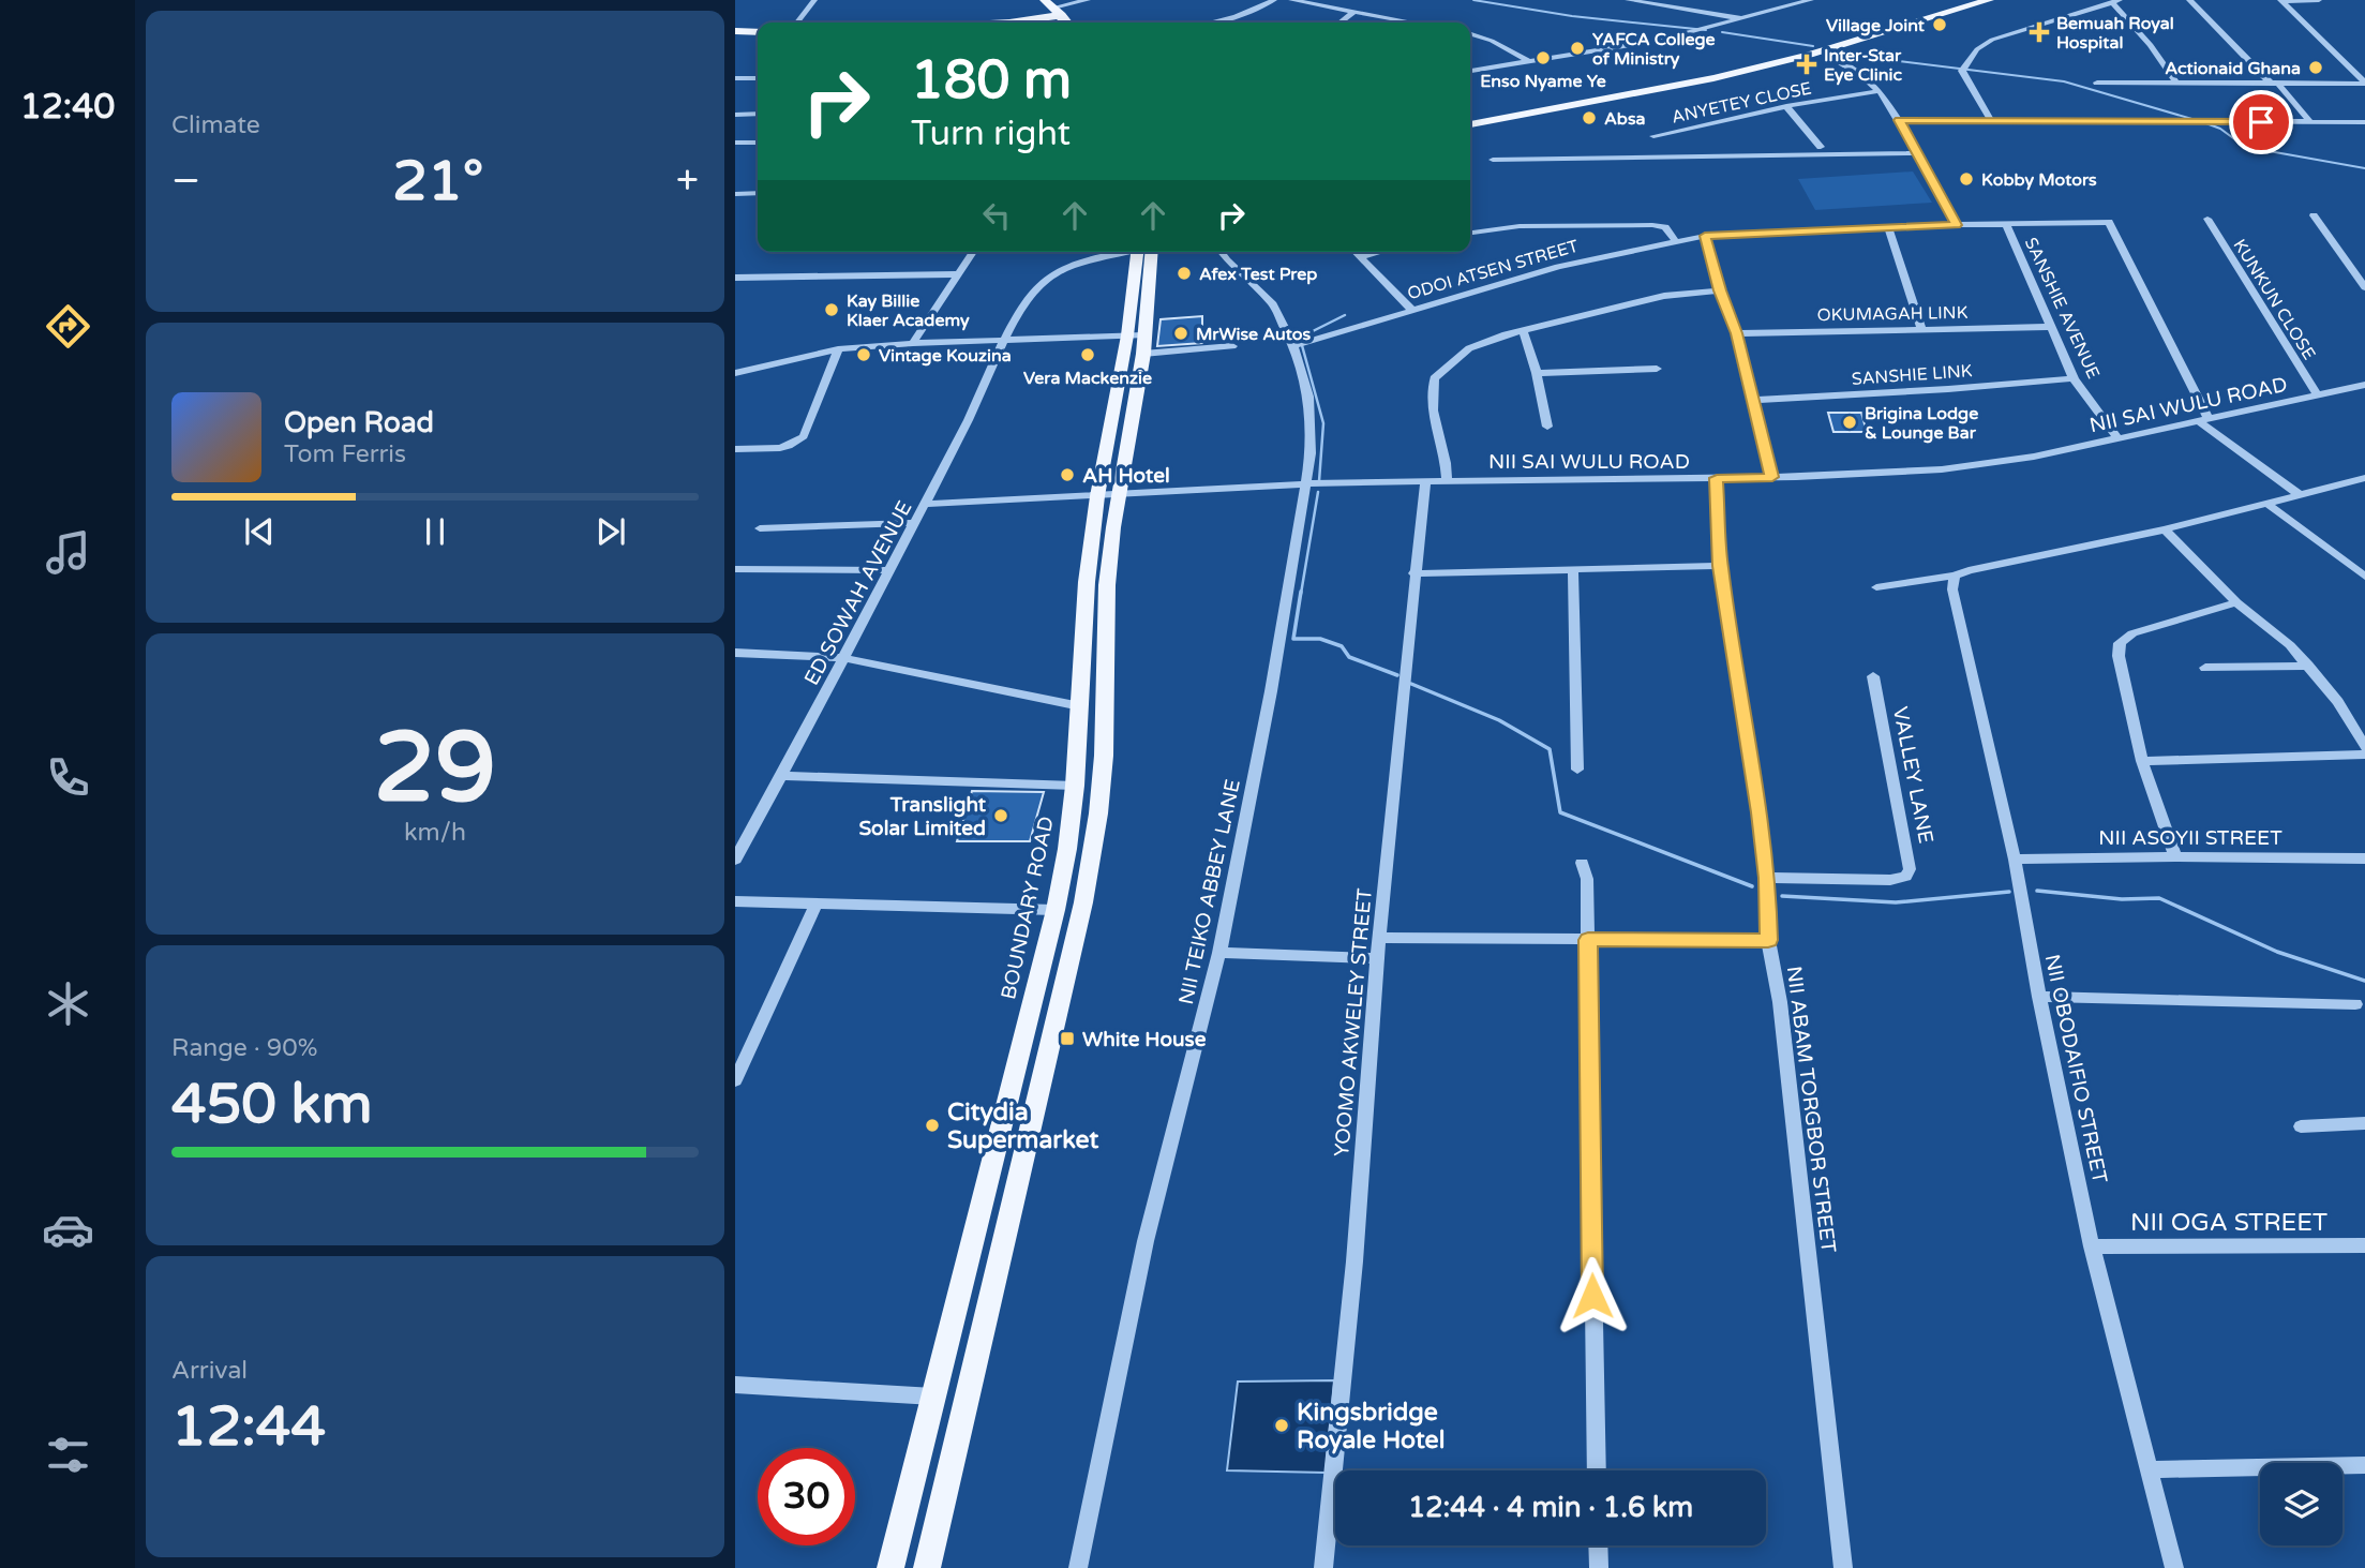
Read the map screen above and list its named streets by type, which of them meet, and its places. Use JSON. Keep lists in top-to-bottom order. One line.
{"streets":{"main road":["BOUNDARY ROAD"],"street":["ANYETEY CLOSE","ODOI ATSEN STREET","KUNKUN CLOSE","SANSHIE AVENUE","OKUMAGAH LINK","SANSHIE LINK","NII SAI WULU ROAD","ED SOWAH AVENUE","VALLEY LANE","NII ASOYII STREET","NII TEIKO ABBEY LANE","YOOMO AKWELEY STREET","NII OBODAIFIO STREET","NII ABAM TORGBOR STREET","NII OGA STREET"]},"crossings":[["ODOI ATSEN STREET","SANSHIE AVENUE"],["ODOI ATSEN STREET","NII TEIKO ABBEY LANE"],["KUNKUN CLOSE","NII SAI WULU ROAD"],["SANSHIE AVENUE","OKUMAGAH LINK"],["SANSHIE AVENUE","SANSHIE LINK"],["SANSHIE AVENUE","NII SAI WULU ROAD"],["NII SAI WULU ROAD","ED SOWAH AVENUE"],["NII SAI WULU ROAD","NII TEIKO ABBEY LANE"],["NII SAI WULU ROAD","BOUNDARY ROAD"],["NII SAI WULU ROAD","YOOMO AKWELEY STREET"],["NII SAI WULU ROAD","NII ABAM TORGBOR STREET"],["VALLEY LANE","NII ABAM TORGBOR STREET"],["NII ASOYII STREET","NII OBODAIFIO STREET"],["NII OBODAIFIO STREET","NII OGA STREET"]],"places":{"other":["Village Joint","YAFCA College of Ministry","Enso Nyame Ye","Actionaid Ghana","Absa","Kobby Motors","Afex Test Prep","Kay Billie Klaer Academy","MrWise Autos","Vintage Kouzina","Vera Mackenzie","Brigina Lodge & Lounge Bar","AH Hotel","Translight Solar Limited","Citydia Supermarket","Kingsbridge Royale Hotel"],"health":["Bemuah Royal Hospital","Inter-Star Eye Clinic"],"transit":["White House"]},"page":{"tabs":"12:40","tile":["Climate",["29","km/h"],["Range · 90%","450 km"],["Arrival","12:44"]],"turn":["180 m","Turn right"],"heat":["−","21°","+"],"song":["Open Road","Tom Ferris"],"limit":"30","trip":"12:44 · 4 min · 1.6 km"}}
